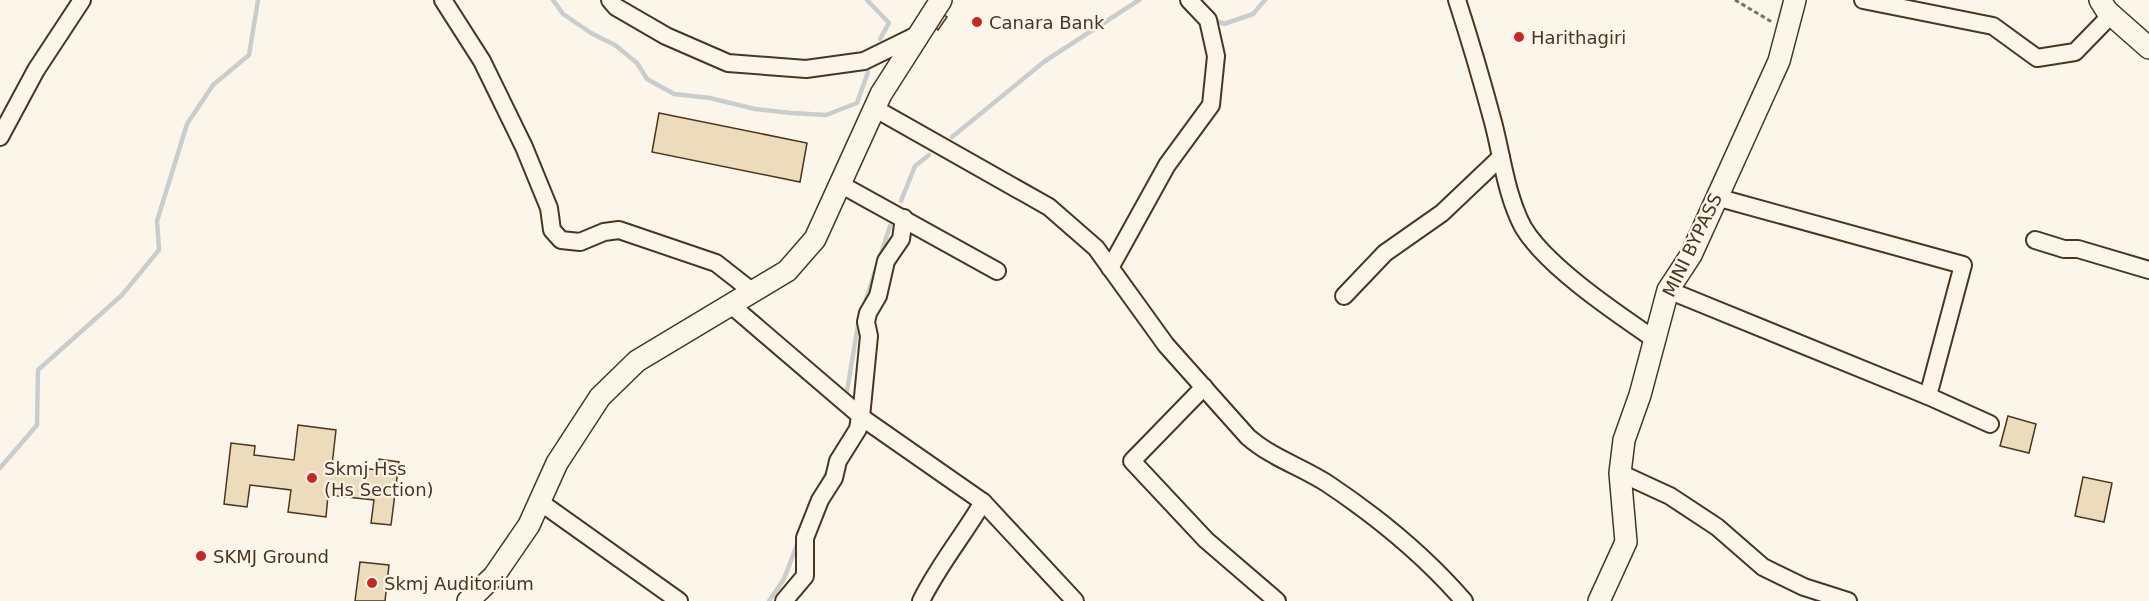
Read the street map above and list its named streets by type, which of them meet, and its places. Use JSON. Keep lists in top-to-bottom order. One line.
{"streets":{"main road":["MINI BYPASS"]},"places":["Canara Bank","Harithagiri","Skmj Hss (Hs Section)","SKMJ Ground","Skmj Auditorium"]}
